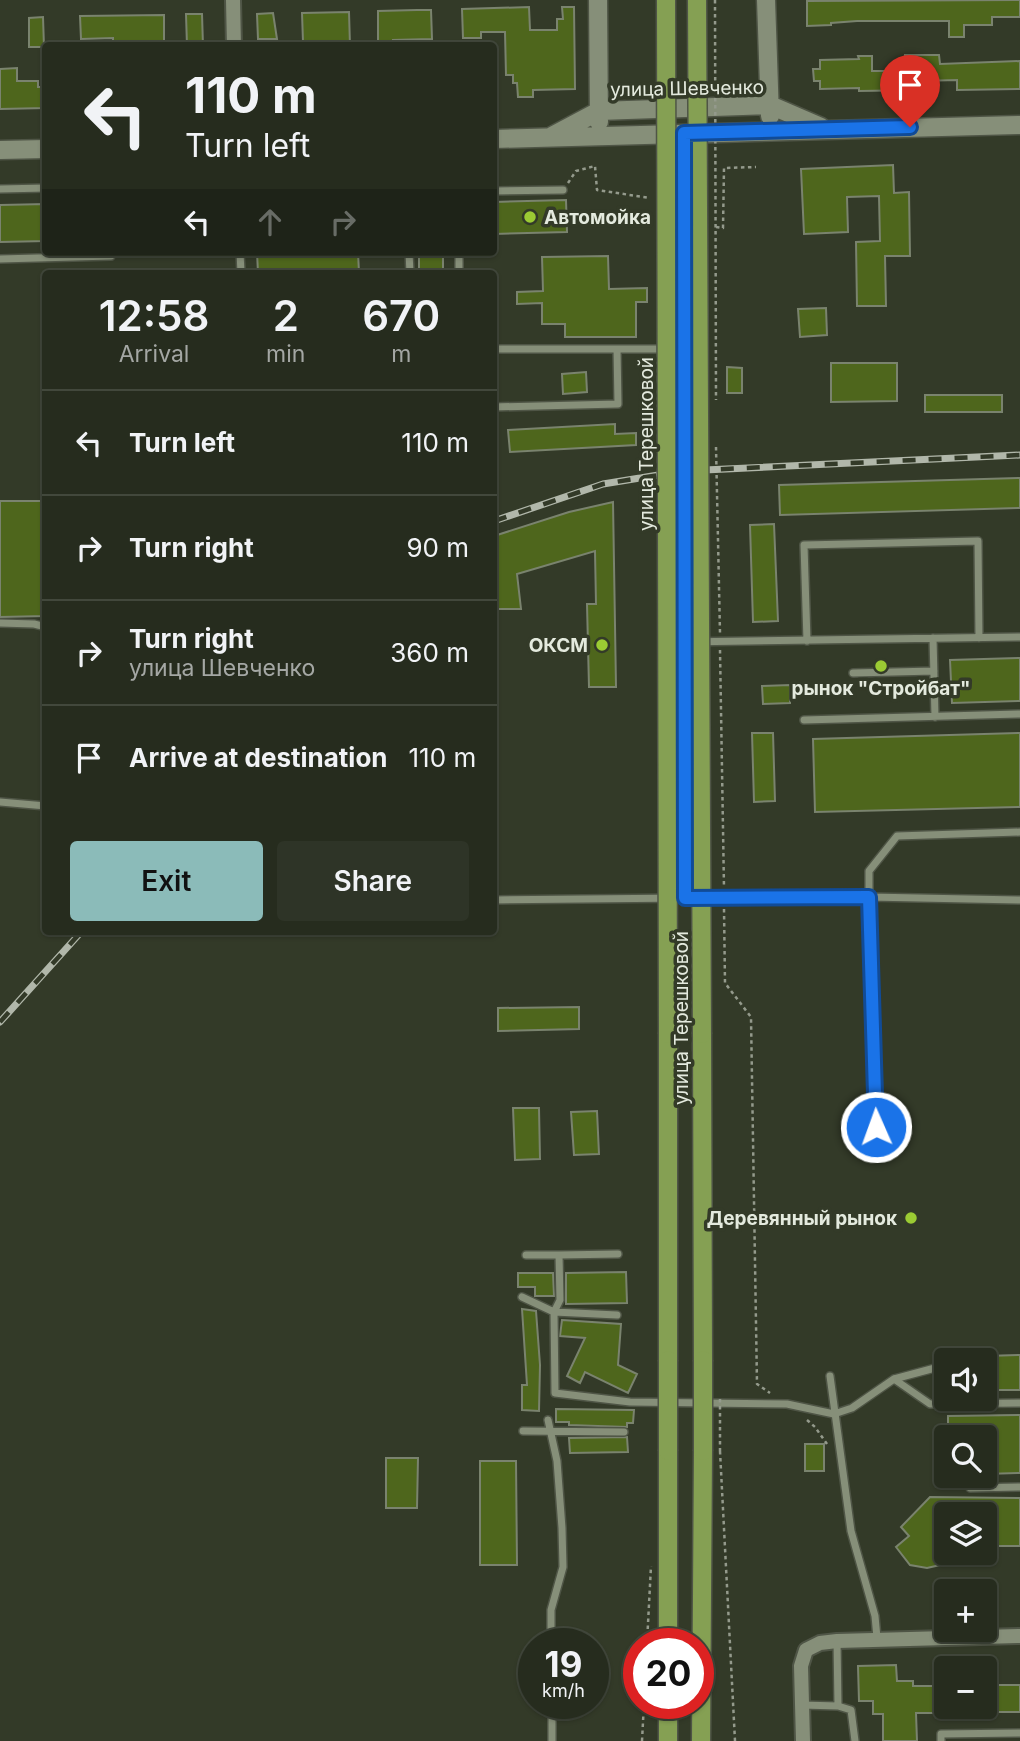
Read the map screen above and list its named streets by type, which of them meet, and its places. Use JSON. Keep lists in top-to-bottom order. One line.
{"streets":{"main road":["улица Шевченко","улица Терешковой"]},"places":["Автомойка","ОКСМ","рынок \"Стройбат\"","Деревянный рынок"],"page":{"turn":["110 m","Turn left"],"eta":["12:58","Arrival","2","min","670","m"],"list":[{"name":"Turn left","value":"110 m"},{"name":"Turn right","value":"90 m"},{"name":"Turn right","note":"улица Шевченко","value":"360 m"},{"name":"Arrive at destination","value":"110 m"}],"buttons":["Exit","Share"],"map_buttons":["+","−"],"speed":"19 km/h","limit":"20"}}
